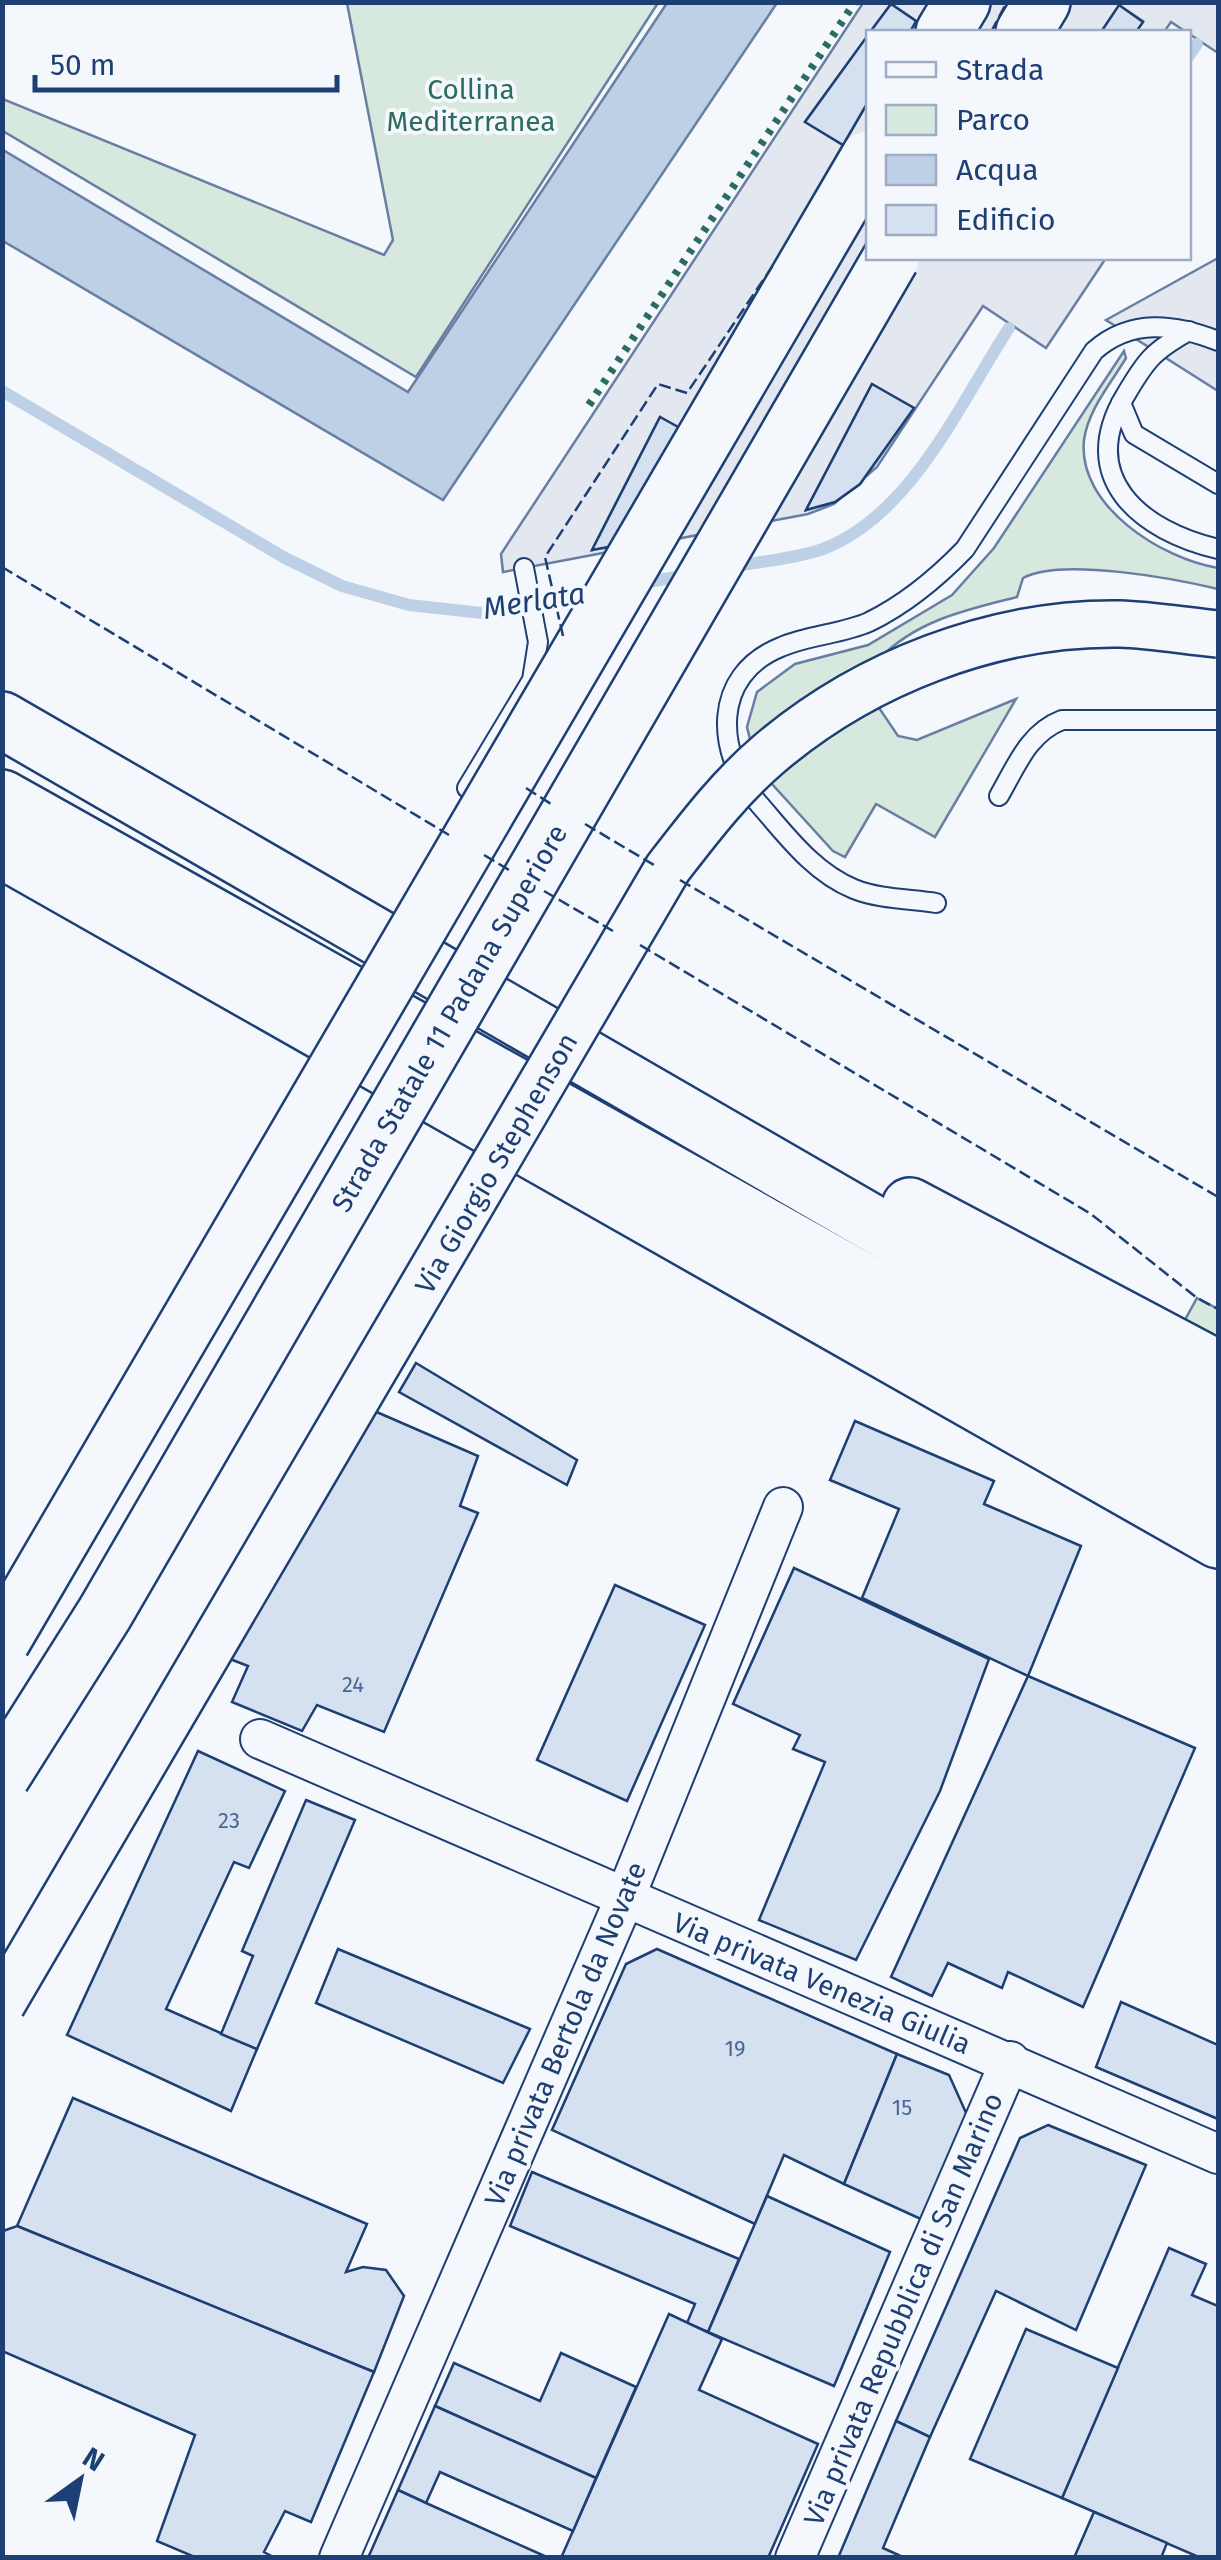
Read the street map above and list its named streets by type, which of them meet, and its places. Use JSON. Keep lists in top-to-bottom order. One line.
{"streets":{"highway":["Strada Statale 11 Padana Superiore"],"street":["Via Giorgio Stephenson","Via privata Venezia Giulia","Via privata Bertola da Novate","Via privata Repubblica di San Marino"]},"crossings":[["Via privata Venezia Giulia","Via privata Bertola da Novate"],["Via privata Venezia Giulia","Via privata Repubblica di San Marino"]],"water":["Merlata"],"parks":["Collina Mediterranea"],"house_numbers":["24","23","19","15"],"legend":["Strada","Parco","Acqua","Edificio"],"scale_bar":"50 m","north":"top right"}
